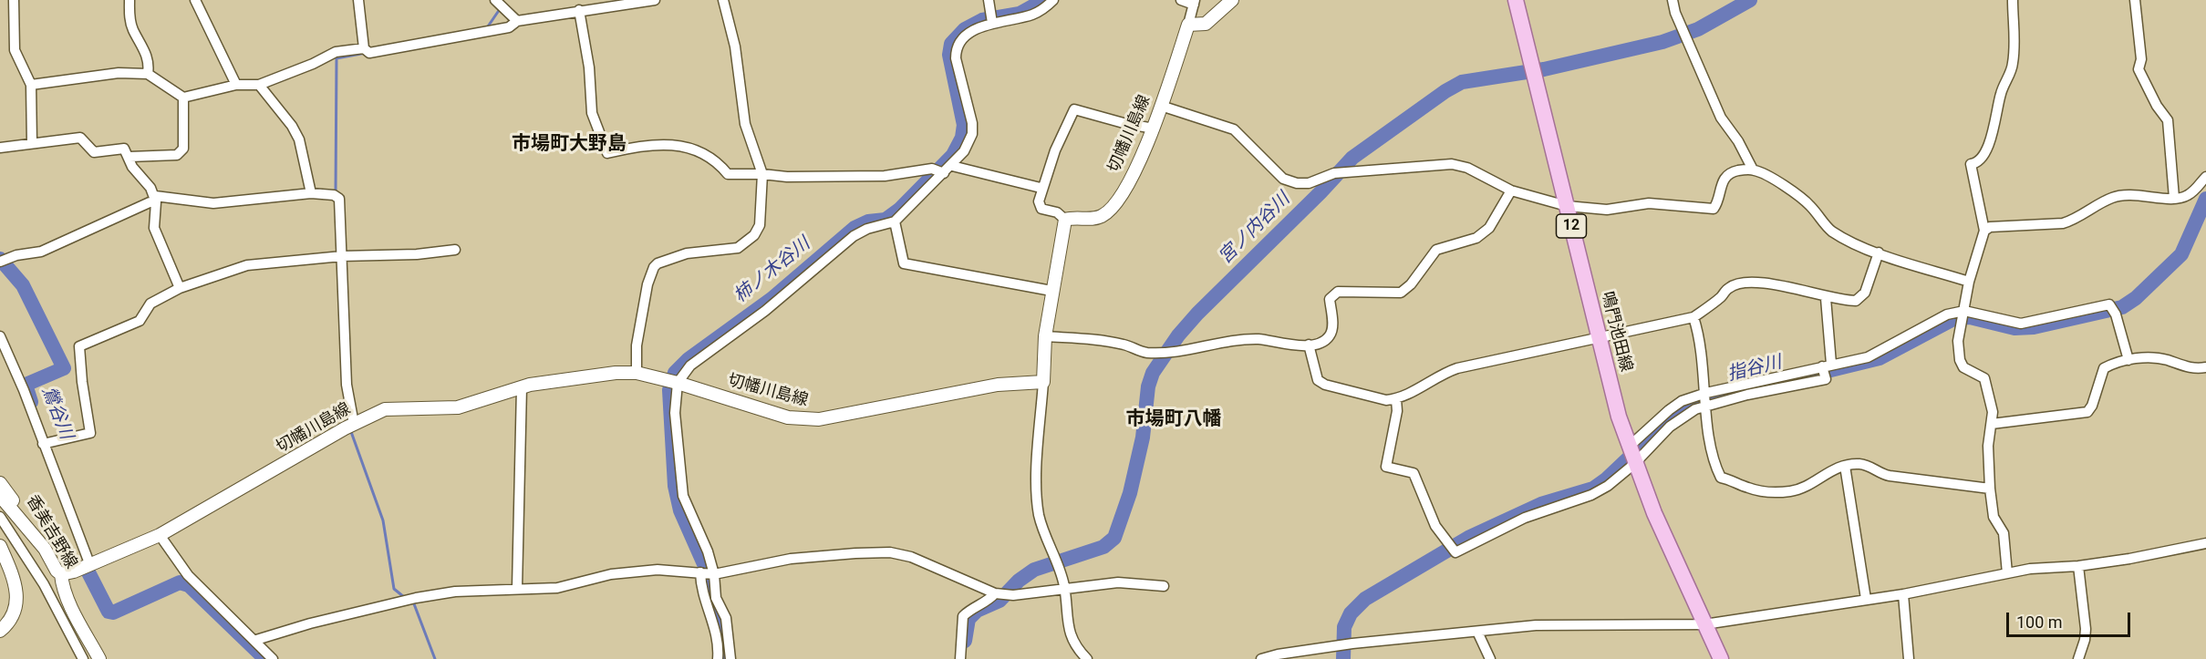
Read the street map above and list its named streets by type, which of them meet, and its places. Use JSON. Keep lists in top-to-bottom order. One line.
{"streets":{"main road":["切幡川島線","12","鳴門池田線","香美吉野線"]},"crossings":[["切幡川島線","香美吉野線"]],"districts":["市場町大野島","市場町八幡"],"water":["宮ノ内谷川","柿ノ木谷川","指谷川","鶯谷川"],"scale_bar":"100 m"}
